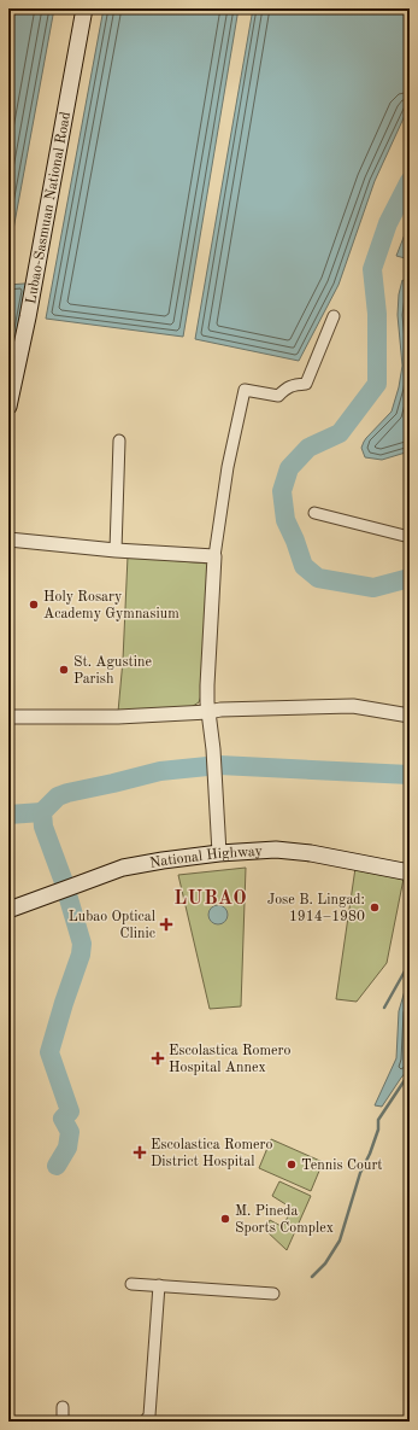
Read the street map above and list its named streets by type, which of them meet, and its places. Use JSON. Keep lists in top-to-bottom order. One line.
{"streets":{"main road":["Lubao-Sasmuan National Road","National Highway"]},"districts":["LUBAO"],"places":{"other":["Holy Rosary Academy Gymnasium","St. Agustine Parish","Jose B. Lingad: 1914–1980","Tennis Court","M. Pineda Sports Complex"],"health":["Lubao Optical Clinic","Escolastica Romero Hospital Annex","Escolastica Romero District Hospital"]}}
